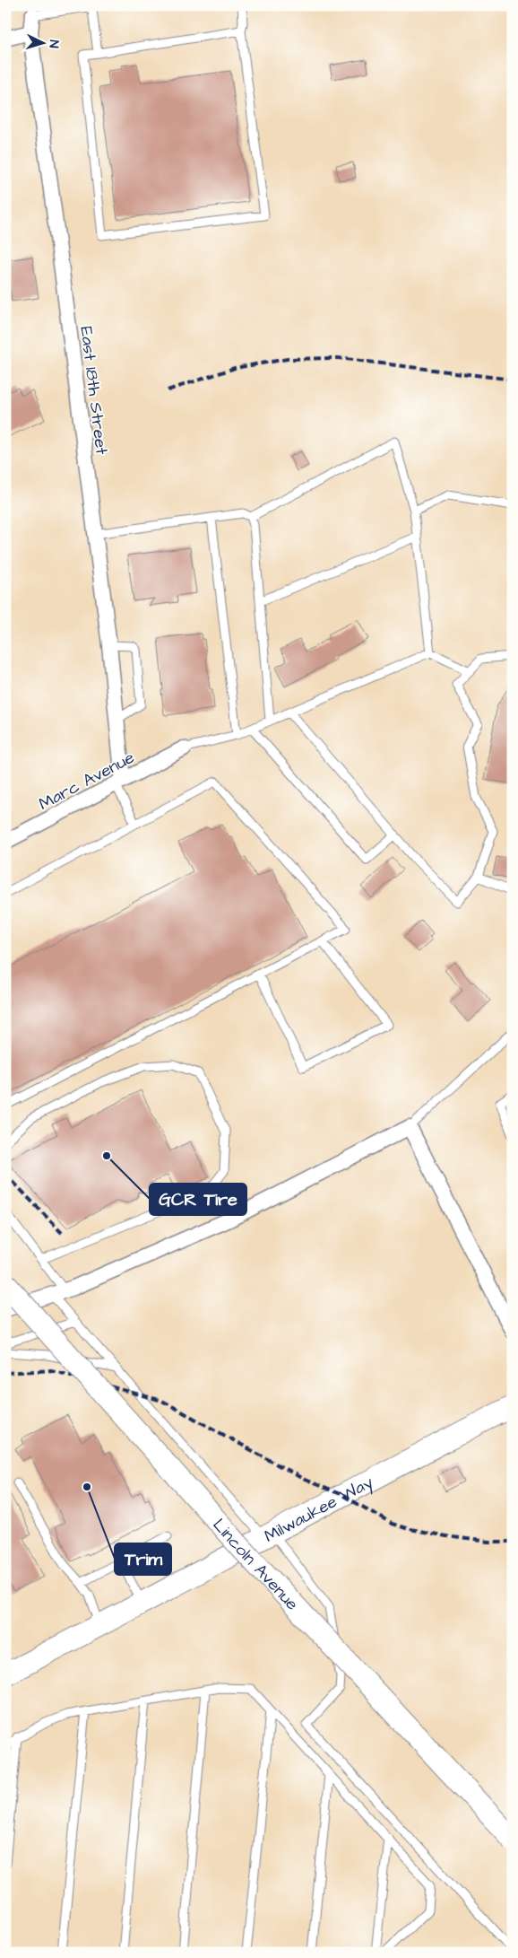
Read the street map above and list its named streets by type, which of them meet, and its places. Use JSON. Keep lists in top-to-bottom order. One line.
{"streets":{"street":["East 18th Street","Marc Avenue","Milwaukee Way","Lincoln Avenue"]},"crossings":[["East 18th Street","Marc Avenue"]],"places":["GCR Tire","Trim"],"north":"right"}
